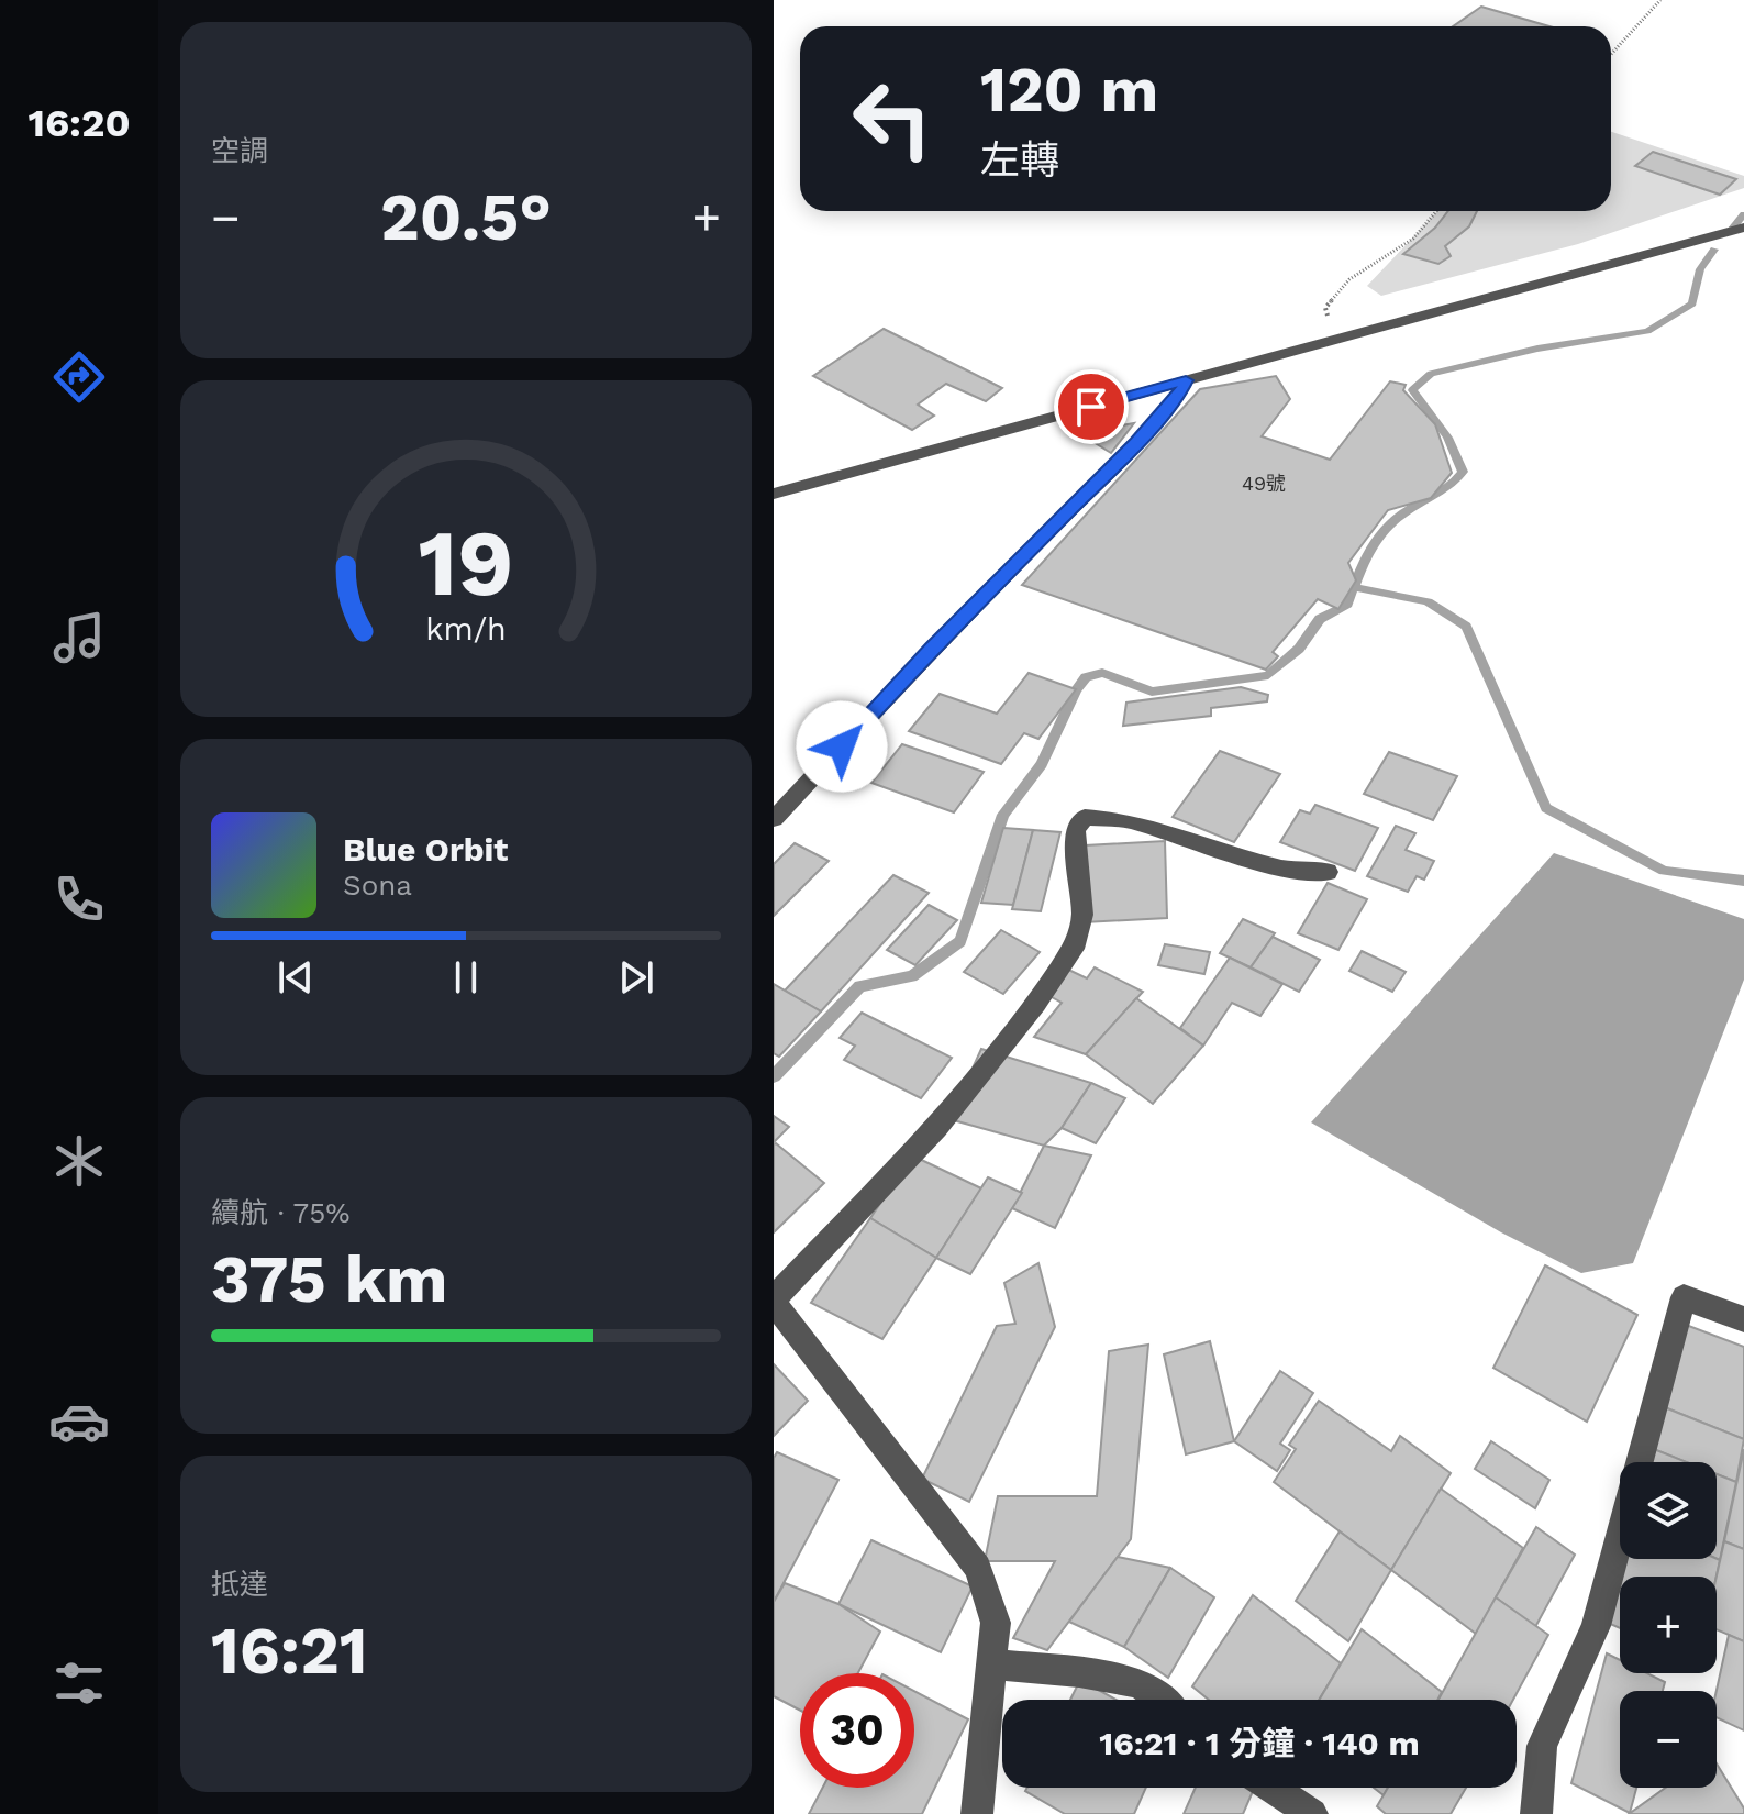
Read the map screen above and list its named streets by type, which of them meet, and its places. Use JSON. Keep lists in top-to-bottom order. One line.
{"house_numbers":["49號"],"page":{"tabs":"16:20","tile":["空調",["續航 · 75%","375 km"],["抵達","16:21"]],"turn":["120 m","左轉"],"heat":["−","20.5°","+"],"song":["Blue Orbit","Sona"],"map_buttons":["+","−"],"limit":"30","trip":"16:21 · 1 分鐘 · 140 m","gauge":["19","km/h"]}}
